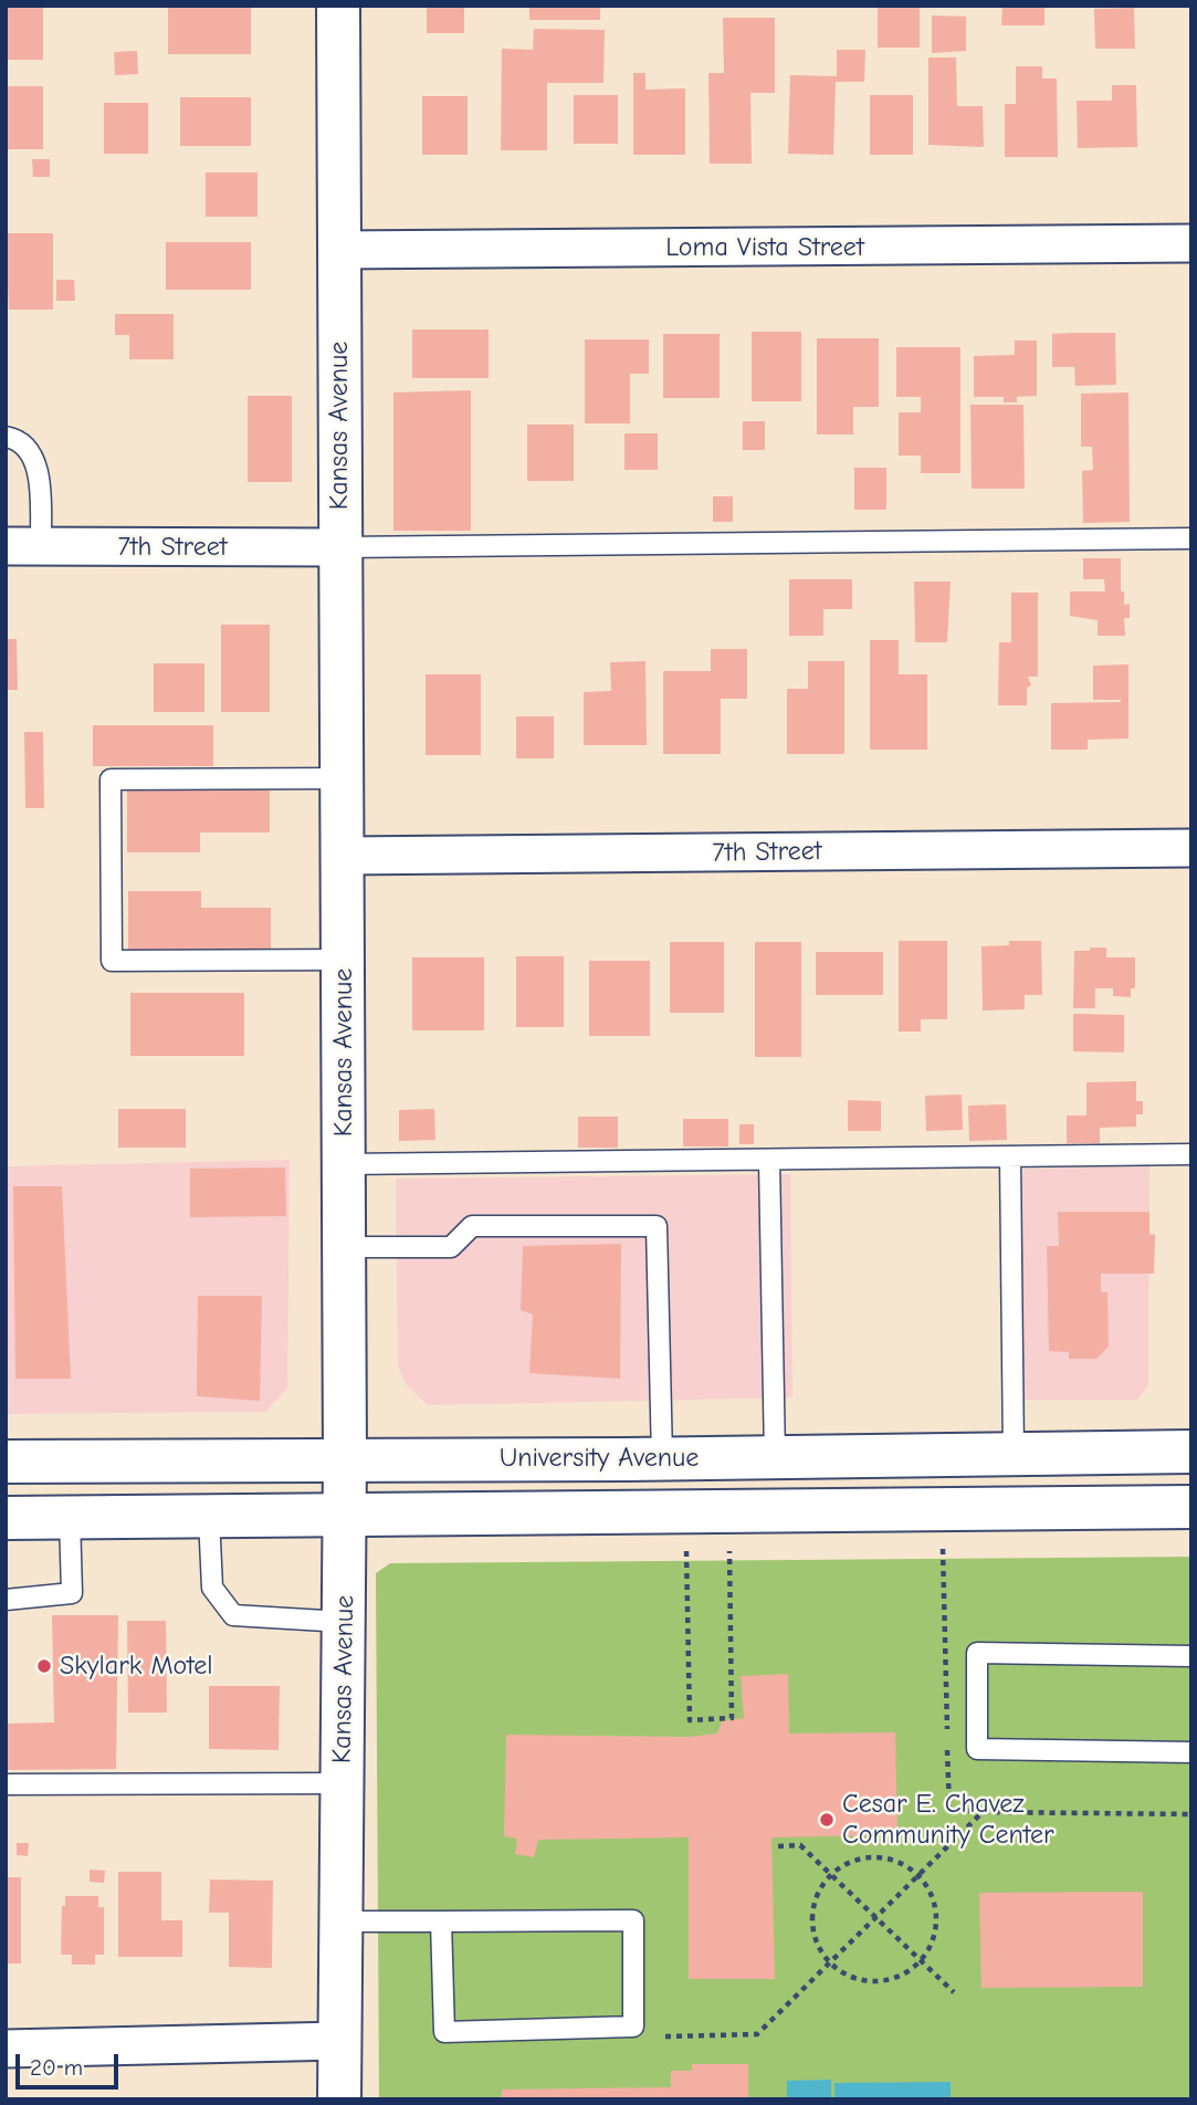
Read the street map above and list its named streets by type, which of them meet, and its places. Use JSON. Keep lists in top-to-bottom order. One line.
{"streets":{"main road":["Kansas Avenue","University Avenue"],"street":["Loma Vista Street","7th Street"]},"crossings":[["Loma Vista Street","Kansas Avenue"],["Kansas Avenue","7th Street"],["Kansas Avenue","University Avenue"]],"places":["Skylark Motel","Cesar E. Chavez Community Center"],"scale_bar":"20 m"}
